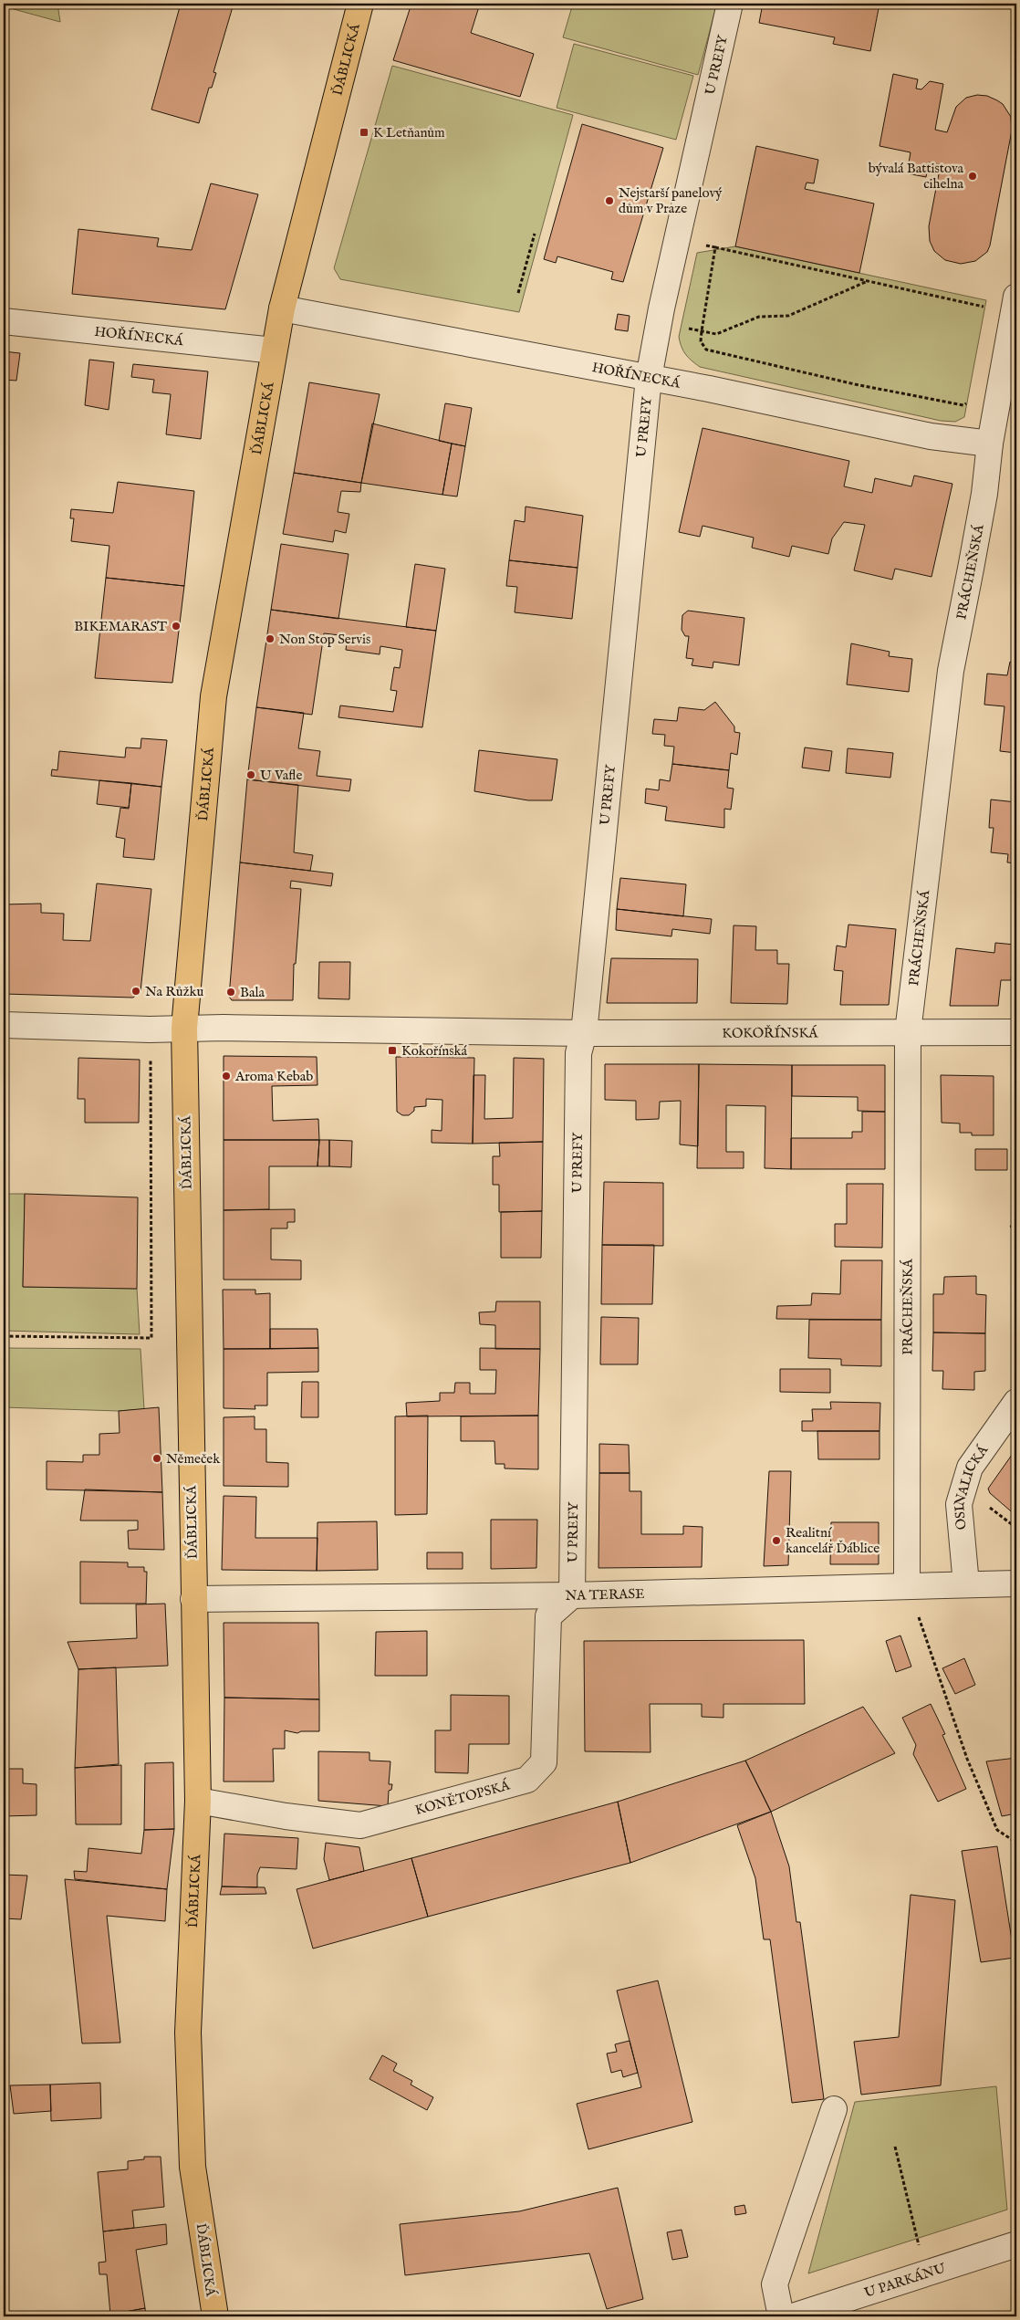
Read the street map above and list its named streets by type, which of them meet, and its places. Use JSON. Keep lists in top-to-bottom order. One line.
{"streets":{"main road":["ĎÁBLICKÁ"],"street":["U PREFY","HOŘÍNECKÁ","PRÁCHEŇSKÁ","KOKOŘÍNSKÁ","OSINALICKÁ","NA TERASE","KONĚTOPSKÁ","U PARKÁNU"]},"crossings":[["ĎÁBLICKÁ","HOŘÍNECKÁ"],["ĎÁBLICKÁ","KOKOŘÍNSKÁ"],["ĎÁBLICKÁ","NA TERASE"],["ĎÁBLICKÁ","KONĚTOPSKÁ"],["U PREFY","HOŘÍNECKÁ"],["U PREFY","KOKOŘÍNSKÁ"],["U PREFY","NA TERASE"],["U PREFY","KONĚTOPSKÁ"],["HOŘÍNECKÁ","PRÁCHEŇSKÁ"],["PRÁCHEŇSKÁ","KOKOŘÍNSKÁ"],["PRÁCHEŇSKÁ","NA TERASE"],["OSINALICKÁ","NA TERASE"],["NA TERASE","KONĚTOPSKÁ"]],"places":{"transit":["K Letňanům","Kokořínská"],"other":["bývalá Battistova cihelna","Nejstarší panelový dům v Praze","BIKEMARAST","Non Stop Servis","U Vafle","Na Růžku","Bala","Aroma Kebab","Němeček","Realitní kancelář Ďáblice"]}}
